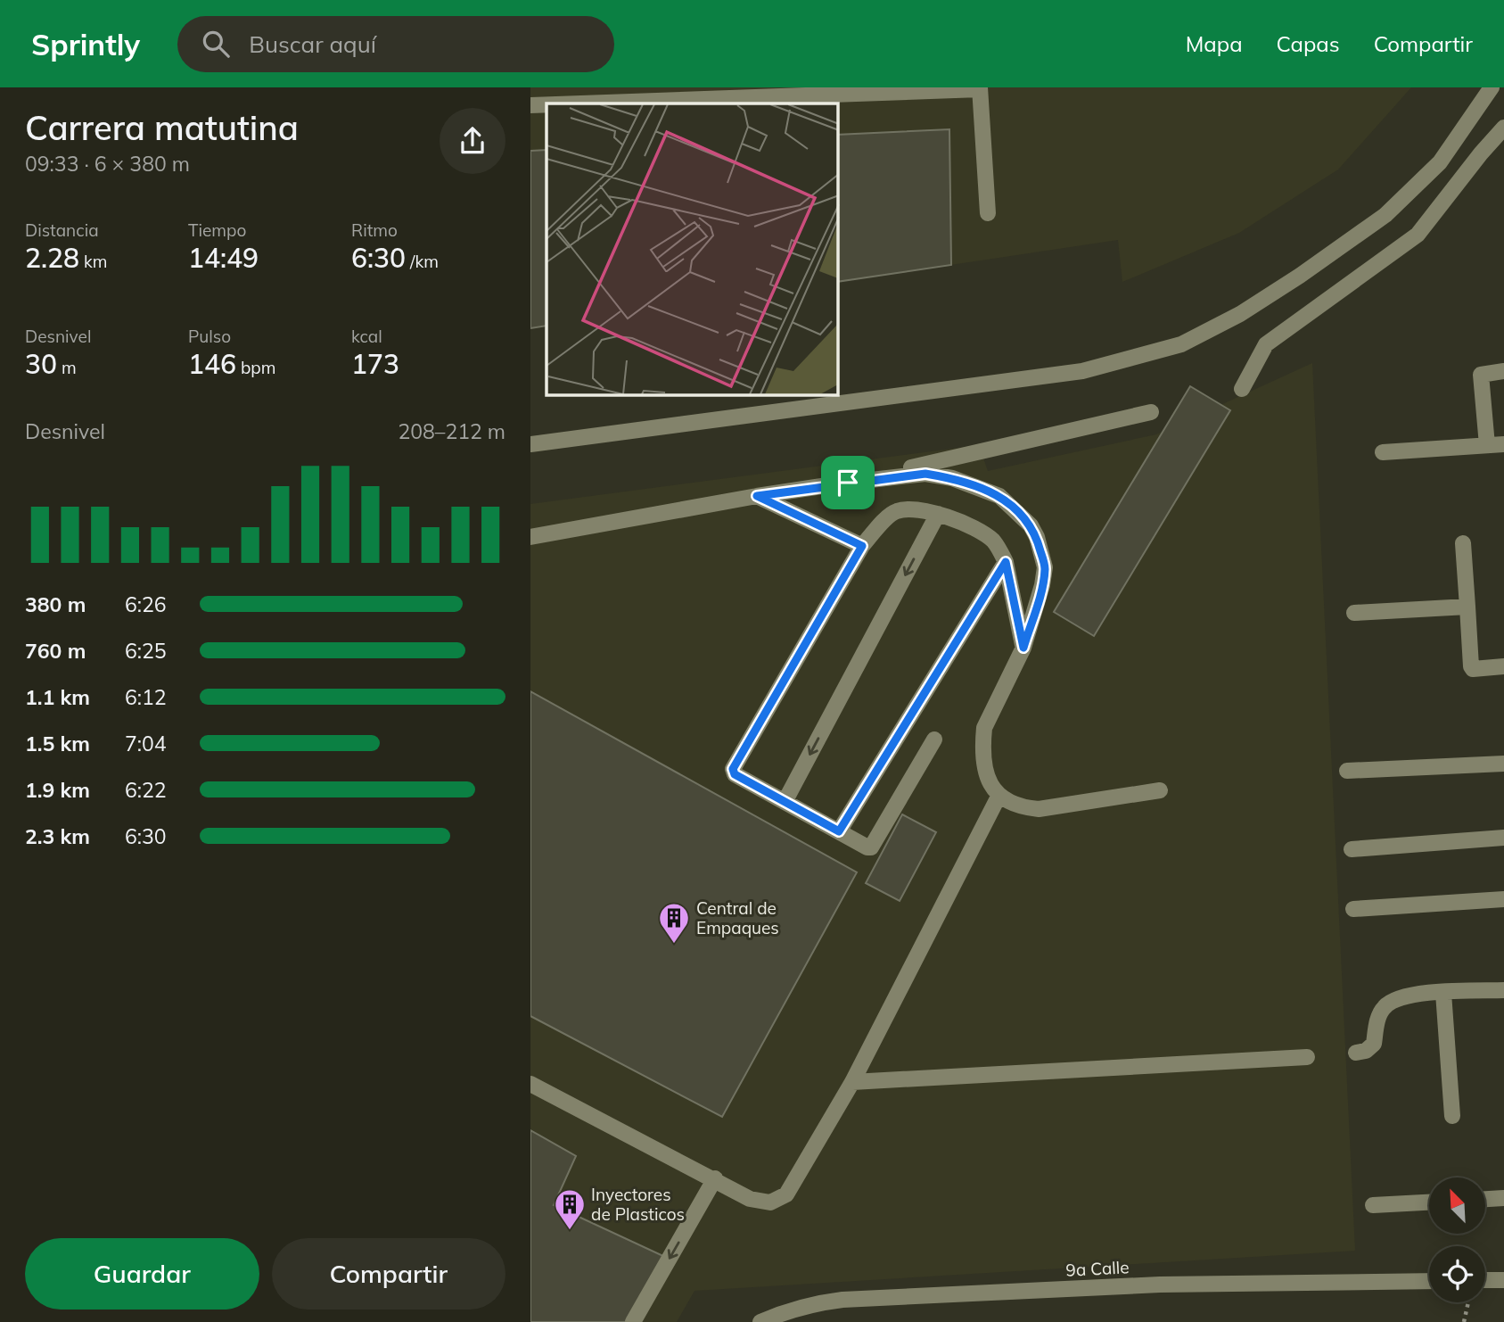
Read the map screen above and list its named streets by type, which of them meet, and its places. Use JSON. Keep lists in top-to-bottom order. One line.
{"streets":{"street":["9a Calle"]},"places":{"building":["Central de Empaques","Inyectores de Plasticos"]},"north":"top left","page":{"header":"Sprintly","search":"Buscar aquí","nav":["Mapa","Capas","Compartir"],"heading":["Carrera matutina","09:33 · 6 × 380 m"],"stats":[["Distancia","2.28 km"],["Tiempo","14:49"],["Ritmo","6:30 /km"],["Desnivel","30 m"],["Pulso","146 bpm"],["kcal","173"]],"chart":["Desnivel","208–212 m"],"list":[{"name":"380 m","note":"6:26"},{"name":"760 m","note":"6:25"},{"name":"1.1 km","note":"6:12"},{"name":"1.5 km","note":"7:04"},{"name":"1.9 km","note":"6:22"},{"name":"2.3 km","note":"6:30"}],"buttons":["Guardar","Compartir"]}}
